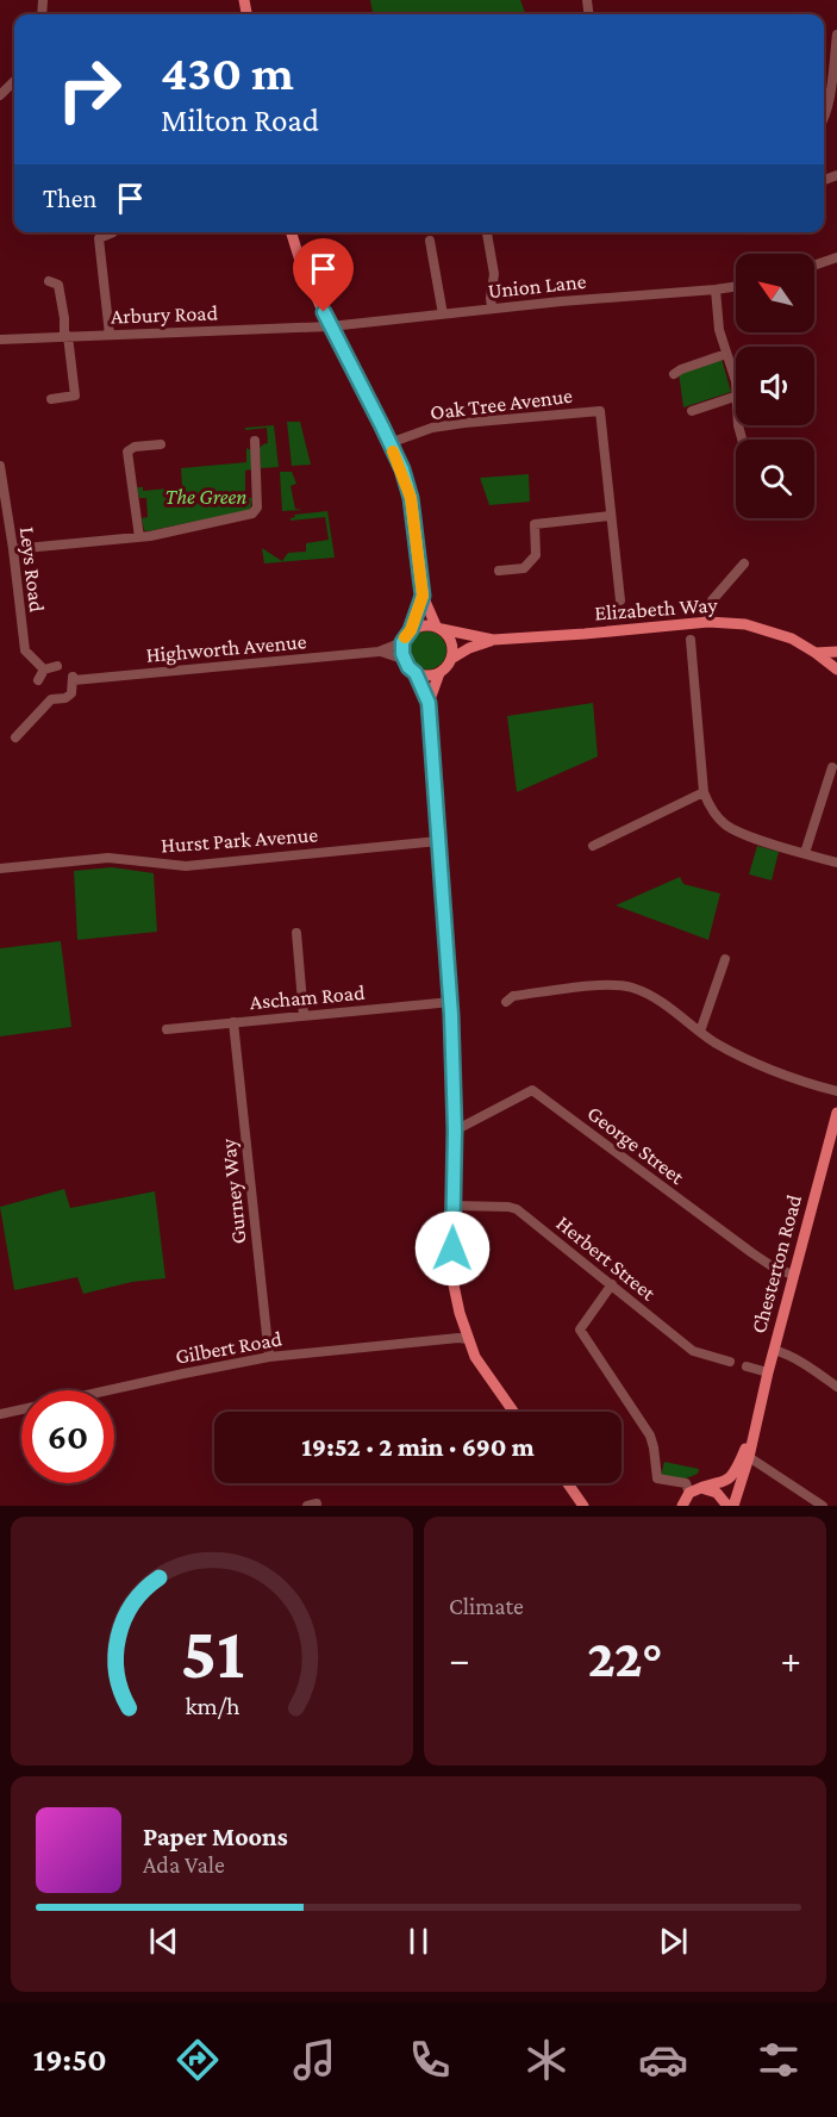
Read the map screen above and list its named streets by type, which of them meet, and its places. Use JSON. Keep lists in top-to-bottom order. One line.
{"streets":{"main road":["Elizabeth Way","Chesterton Road"],"street":["Union Lane","Arbury Road","Oak Tree Avenue","Leys Road","Highworth Avenue","Hurst Park Avenue","Ascham Road","George Street","Gurney Way","Herbert Street","Gilbert Road"]},"crossings":[["Union Lane","Arbury Road"],["Elizabeth Way","Highworth Avenue"],["Ascham Road","Gurney Way"],["George Street","Chesterton Road"],["Gurney Way","Gilbert Road"]],"parks":["The Green"],"north":"top left","page":{"turn":["430 m","Milton Road"],"then":"Then","limit":"60","trip":"19:52 · 2 min · 690 m","tile":"Climate","heat":["−","22°","+"],"song":["Paper Moons","Ada Vale"],"tabs":"19:50","gauge":["51","km/h"]}}
